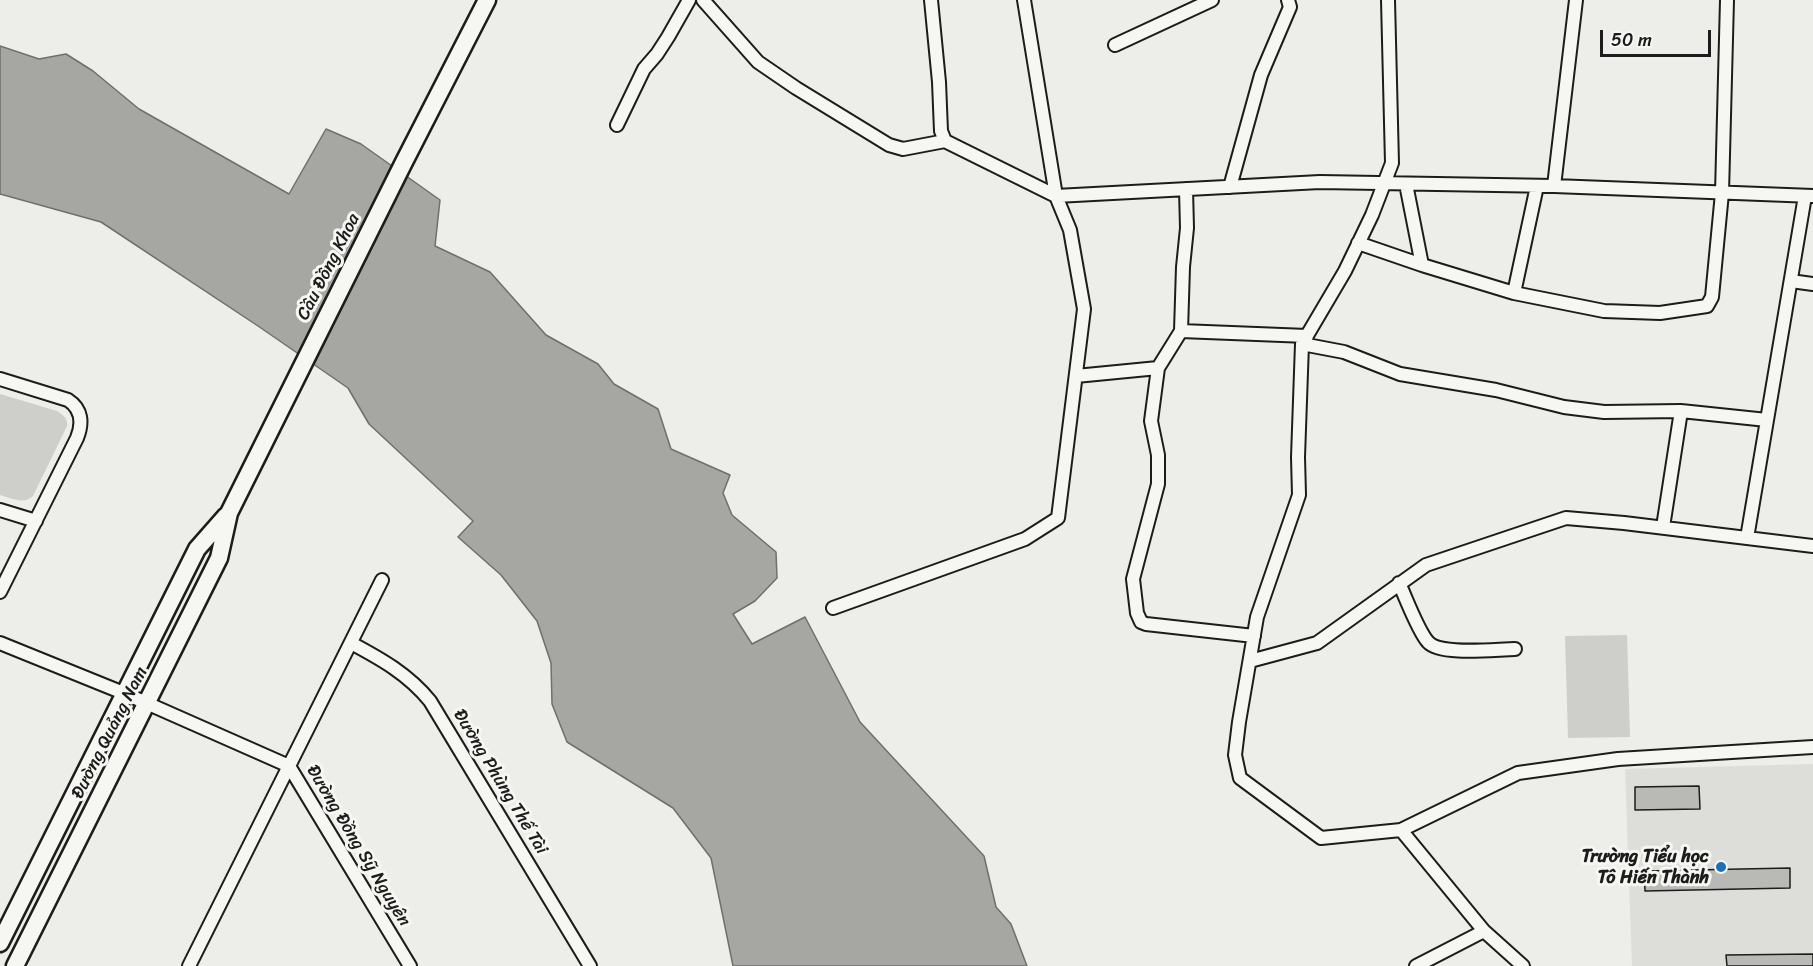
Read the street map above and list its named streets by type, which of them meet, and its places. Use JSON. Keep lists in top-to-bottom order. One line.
{"streets":{"main road":["Cầu Đồng Khoa","Đường Quảng Nam"],"street":["Đường Phùng Thế Tài","Đường Đồng Sỹ Nguyên"]},"crossings":[["Cầu Đồng Khoa","Đường Quảng Nam"],["Đường Quảng Nam","Đường Đồng Sỹ Nguyên"]],"places":["Trường Tiểu học Tô Hiến Thành"],"scale_bar":"50 m"}
